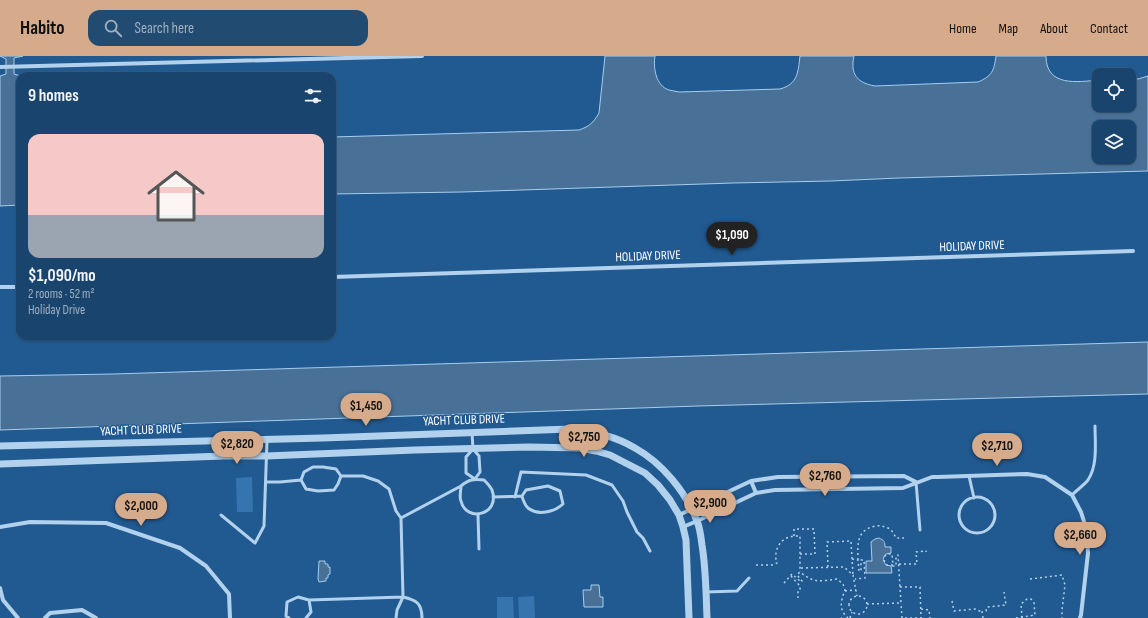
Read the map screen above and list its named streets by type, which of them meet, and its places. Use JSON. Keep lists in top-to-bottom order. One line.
{"streets":{"street":["HOLIDAY DRIVE","YACHT CLUB DRIVE"]},"page":{"header":"Habito","search":"Search here","nav":["Home","Map","About","Contact"],"heading":"9 homes","list":[{"name":"$1,090/mo","note":"2 rooms · 52 m² · Holiday Drive"}],"price":["$1,090","$1,450","$2,750","$2,820","$2,710","$2,760","$2,900","$2,000","$2,660"]}}
